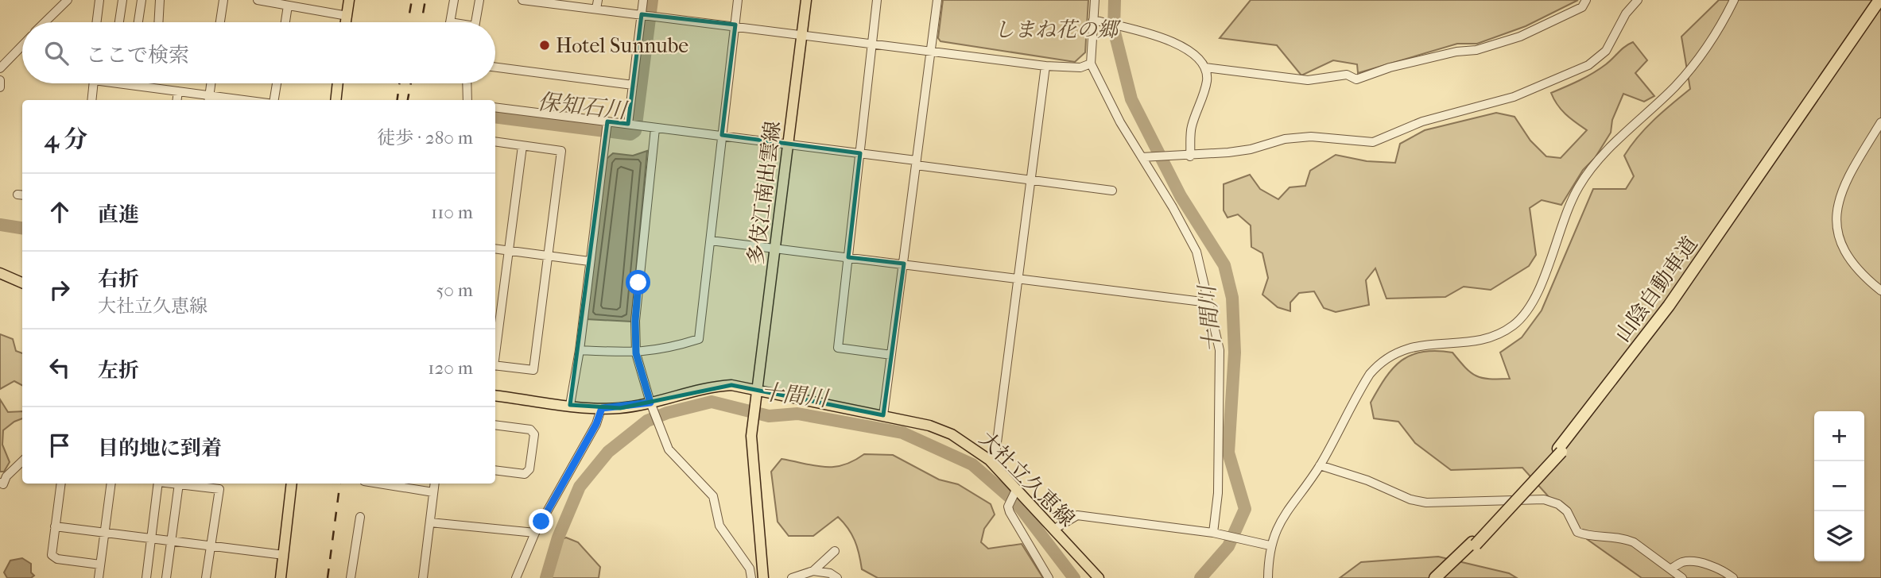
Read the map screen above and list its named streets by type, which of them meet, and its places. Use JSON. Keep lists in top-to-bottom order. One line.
{"streets":{"highway":["山陰自動車道"],"main road":["多伎江南出雲線","大社立久恵線"]},"crossings":[["多伎江南出雲線","大社立久恵線"]],"water":["保知石川","十間川"],"parks":["しまね花の郷"],"places":["Hotel Sunnube"],"page":{"search":"ここで検索","heading":["4 分","徒歩 · 280 m"],"list":[["直進","110 m"],["右折","大社立久恵線","50 m"],["左折","120 m"],"目的地に到着"],"map_buttons":["+","−"]}}
